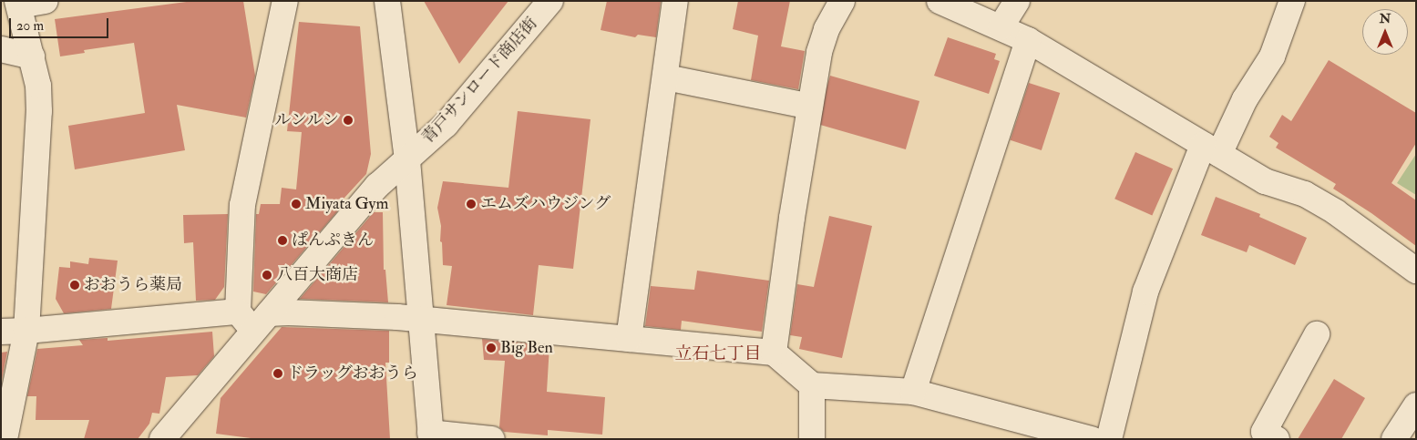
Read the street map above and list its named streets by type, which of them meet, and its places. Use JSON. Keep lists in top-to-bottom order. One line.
{"streets":{"street":["青戸サンロード商店街"]},"districts":["立石七丁目"],"places":["ルンルン","Miyata Gym","エムズハウジング","ぱんぷきん","八百大商店","おおうら薬局","Big Ben","ドラッグおおうら"],"scale_bar":"20 m","north":"top"}
